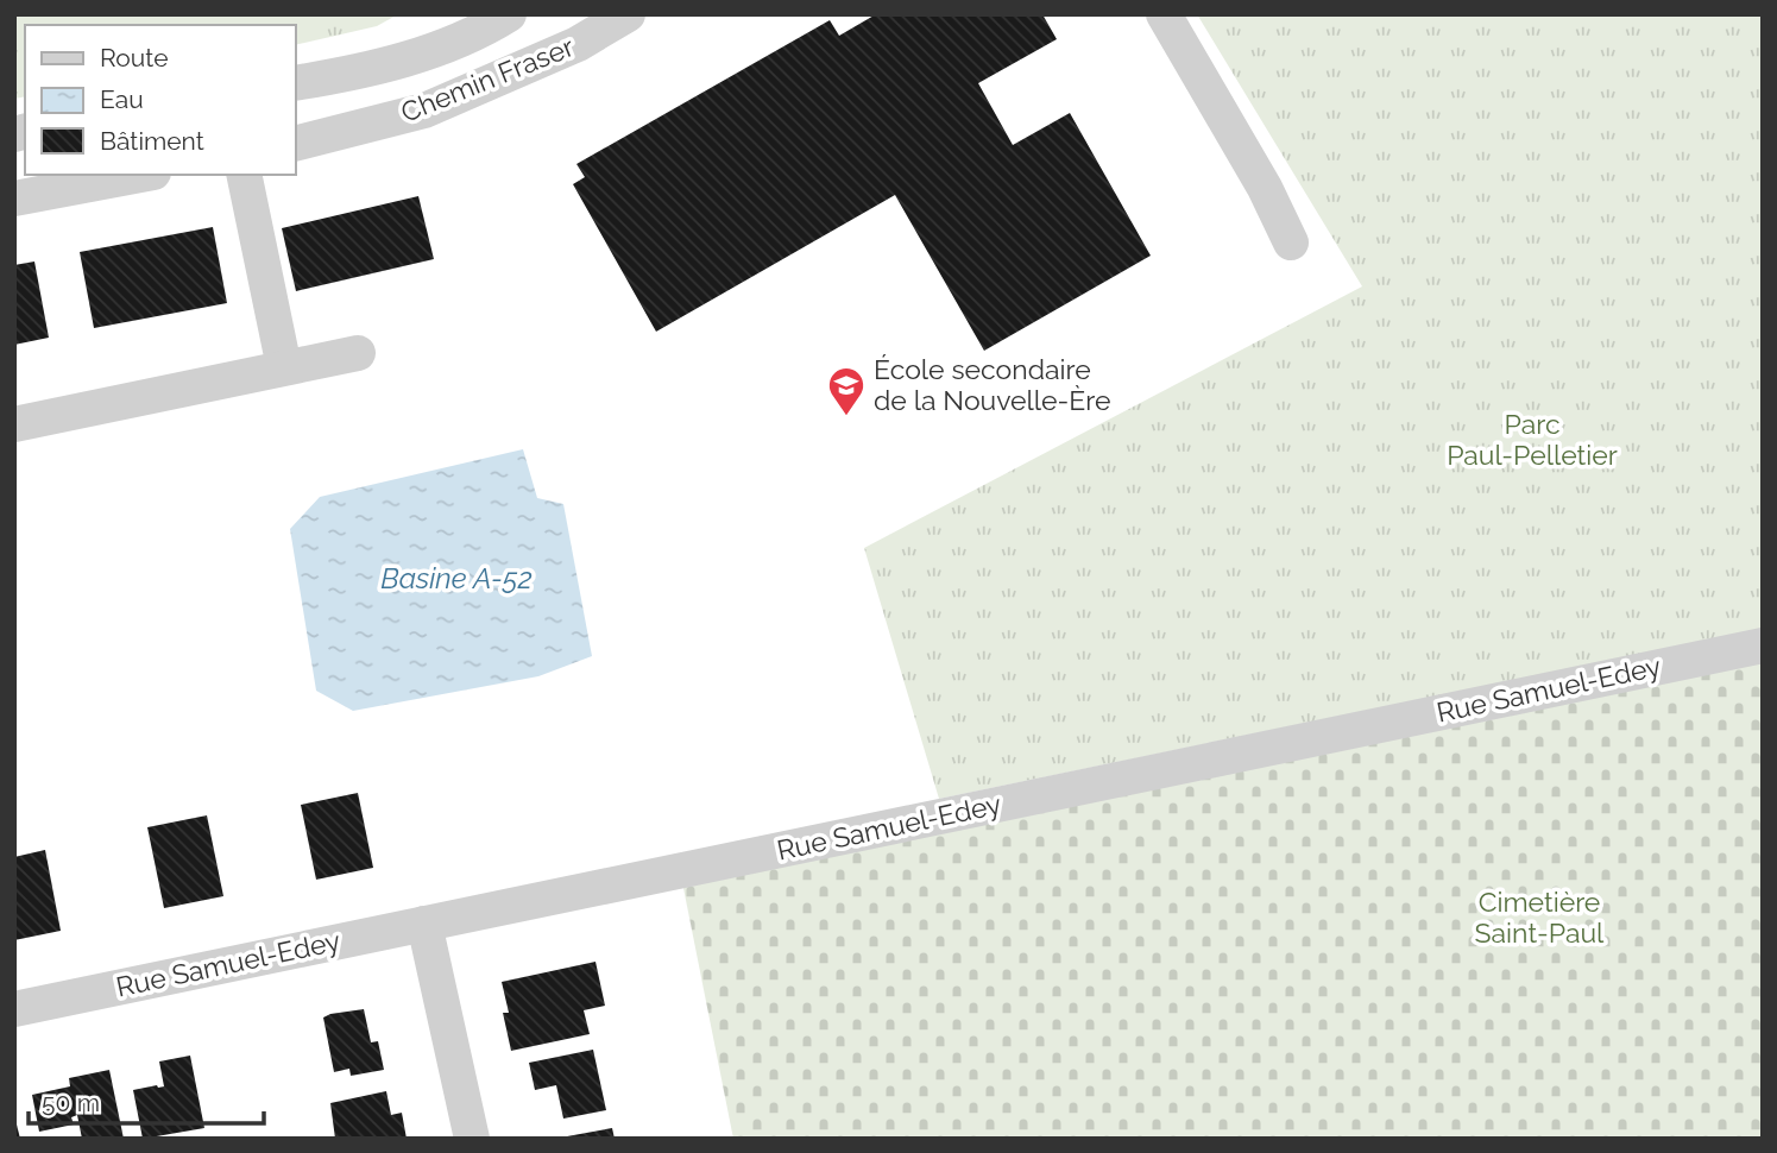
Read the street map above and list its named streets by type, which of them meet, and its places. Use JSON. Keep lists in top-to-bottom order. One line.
{"streets":{"street":["Chemin Fraser","Rue Samuel-Edey"]},"water":["Basine A-52"],"parks":["Parc Paul-Pelletier","Cimetière Saint-Paul"],"places":{"school or university":["École secondaire de la Nouvelle-Ère"]},"legend":["Route","Eau","Bâtiment"],"scale_bar":"50 m"}
